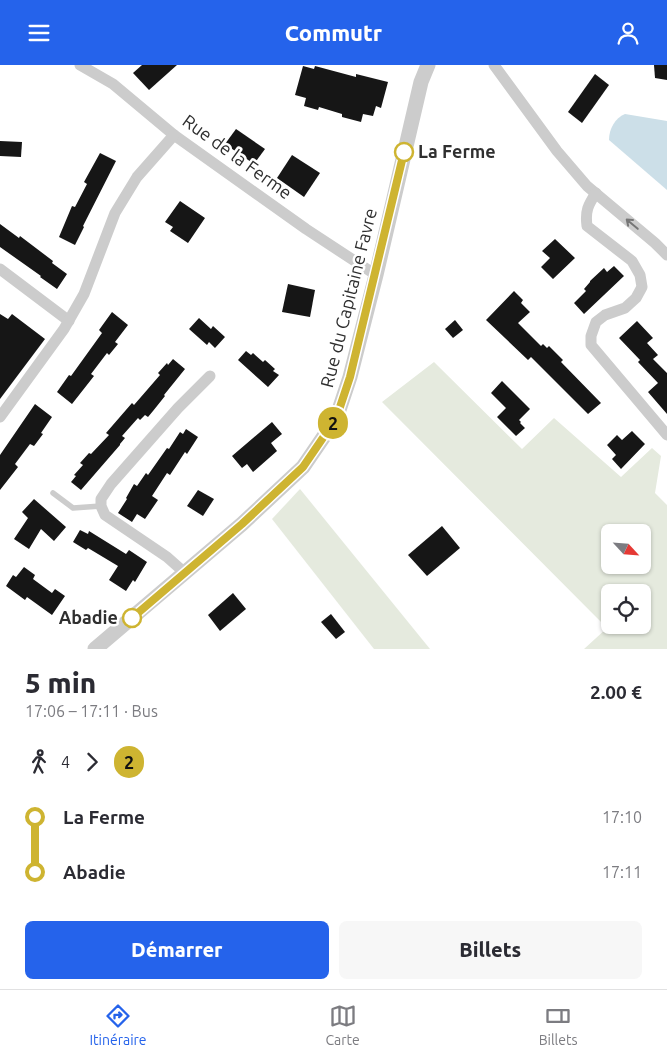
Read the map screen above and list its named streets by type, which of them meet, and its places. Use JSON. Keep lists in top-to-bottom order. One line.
{"streets":{"street":["Rue de la Ferme","Rue du Capitaine Favre"]},"crossings":[["Rue de la Ferme","Rue du Capitaine Favre"]],"places":["La Ferme","Abadie"],"lines":["bus line 2"],"north":"bottom right","page":{"header":"Commutr","on_map":"2","heading":["5 min","17:06 – 17:11 · Bus","2.00 €"],"legs":["4","2"],"list":[{"name":"La Ferme","value":"17:10"},{"name":"Abadie","value":"17:11"}],"buttons":["Démarrer","Billets"],"tabs":["Itinéraire","Carte","Billets"]}}
